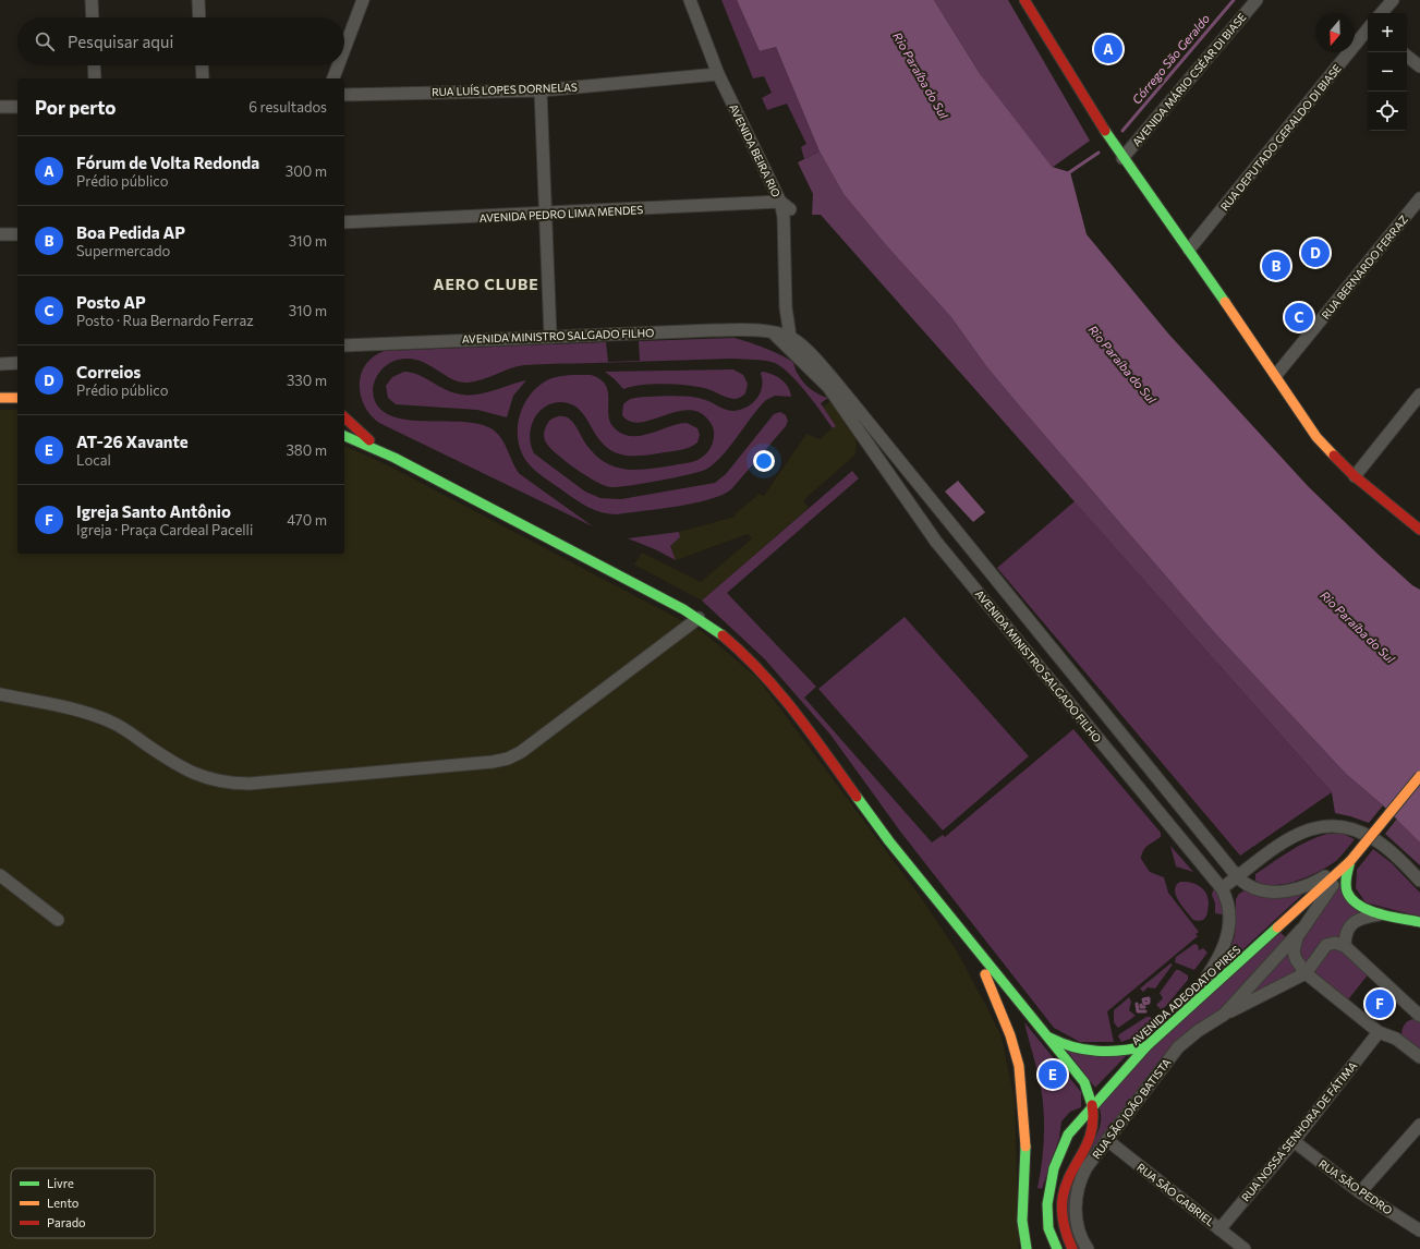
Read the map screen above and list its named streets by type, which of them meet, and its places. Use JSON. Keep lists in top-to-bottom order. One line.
{"streets":{"main road":["AVENIDA ADEODATO PIRES"],"street":["AVENIDA MÁRIO CSÉAR DI BIASE","RUA LUÍS LOPES DORNELAS","RUA DEPUTADO GERALDO DI BIASE","AVENIDA BEIRA RIO","AVENIDA PEDRO LIMA MENDES","RUA BERNARDO FERRAZ","AVENIDA MINISTRO SALGADO FILHO","RUA SÃO JOÃO BATISTA","RUA NOSSA SENHORA DE FÁTIMA","RUA SÃO PEDRO","RUA SÃO GABRIEL"]},"crossings":[["RUA LUÍS LOPES DORNELAS","AVENIDA BEIRA RIO"],["AVENIDA BEIRA RIO","AVENIDA PEDRO LIMA MENDES"],["AVENIDA BEIRA RIO","AVENIDA MINISTRO SALGADO FILHO"],["AVENIDA MINISTRO SALGADO FILHO","AVENIDA ADEODATO PIRES"],["RUA SÃO JOÃO BATISTA","RUA SÃO GABRIEL"],["RUA NOSSA SENHORA DE FÁTIMA","RUA SÃO PEDRO"],["RUA NOSSA SENHORA DE FÁTIMA","RUA SÃO GABRIEL"]],"districts":["AERO CLUBE"],"water":["Córrego São Geraldo","Rio Paraíba do Sul"],"legend":["Livre","Lento","Parado"],"north":"bottom","page":{"map_buttons":["+","−"],"search":"Pesquisar aqui","pins":["A","D","B","C","F","E"],"heading":["Por perto","6 resultados"],"list":[{"mark":"A","name":"Fórum de Volta Redonda","note":"Prédio público","value":"300 m"},{"mark":"B","name":"Boa Pedida AP","note":"Supermercado","value":"310 m"},{"mark":"C","name":"Posto AP","note":"Posto · Rua Bernardo Ferraz","value":"310 m"},{"mark":"D","name":"Correios","note":"Prédio público","value":"330 m"},{"mark":"E","name":"AT-26 Xavante","note":"Local","value":"380 m"},{"mark":"F","name":"Igreja Santo Antônio","note":"Igreja · Praça Cardeal Pacelli","value":"470 m"}]}}
